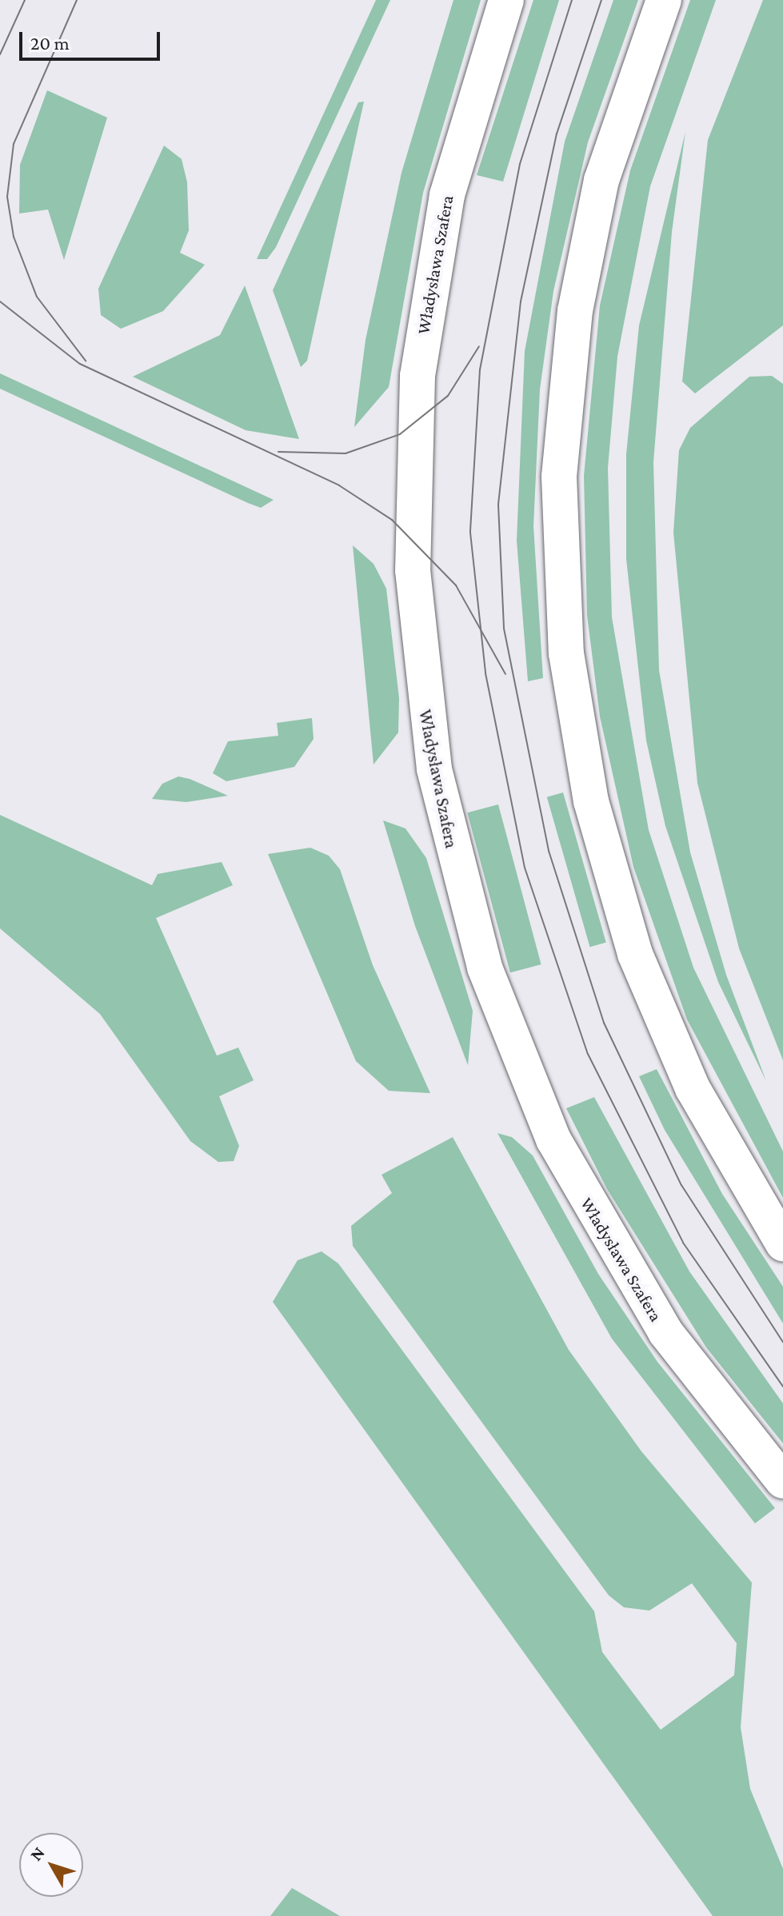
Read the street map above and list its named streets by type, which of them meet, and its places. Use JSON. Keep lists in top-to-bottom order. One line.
{"streets":{"main road":["Władysława Szafera"]},"scale_bar":"20 m","north":"top left"}
